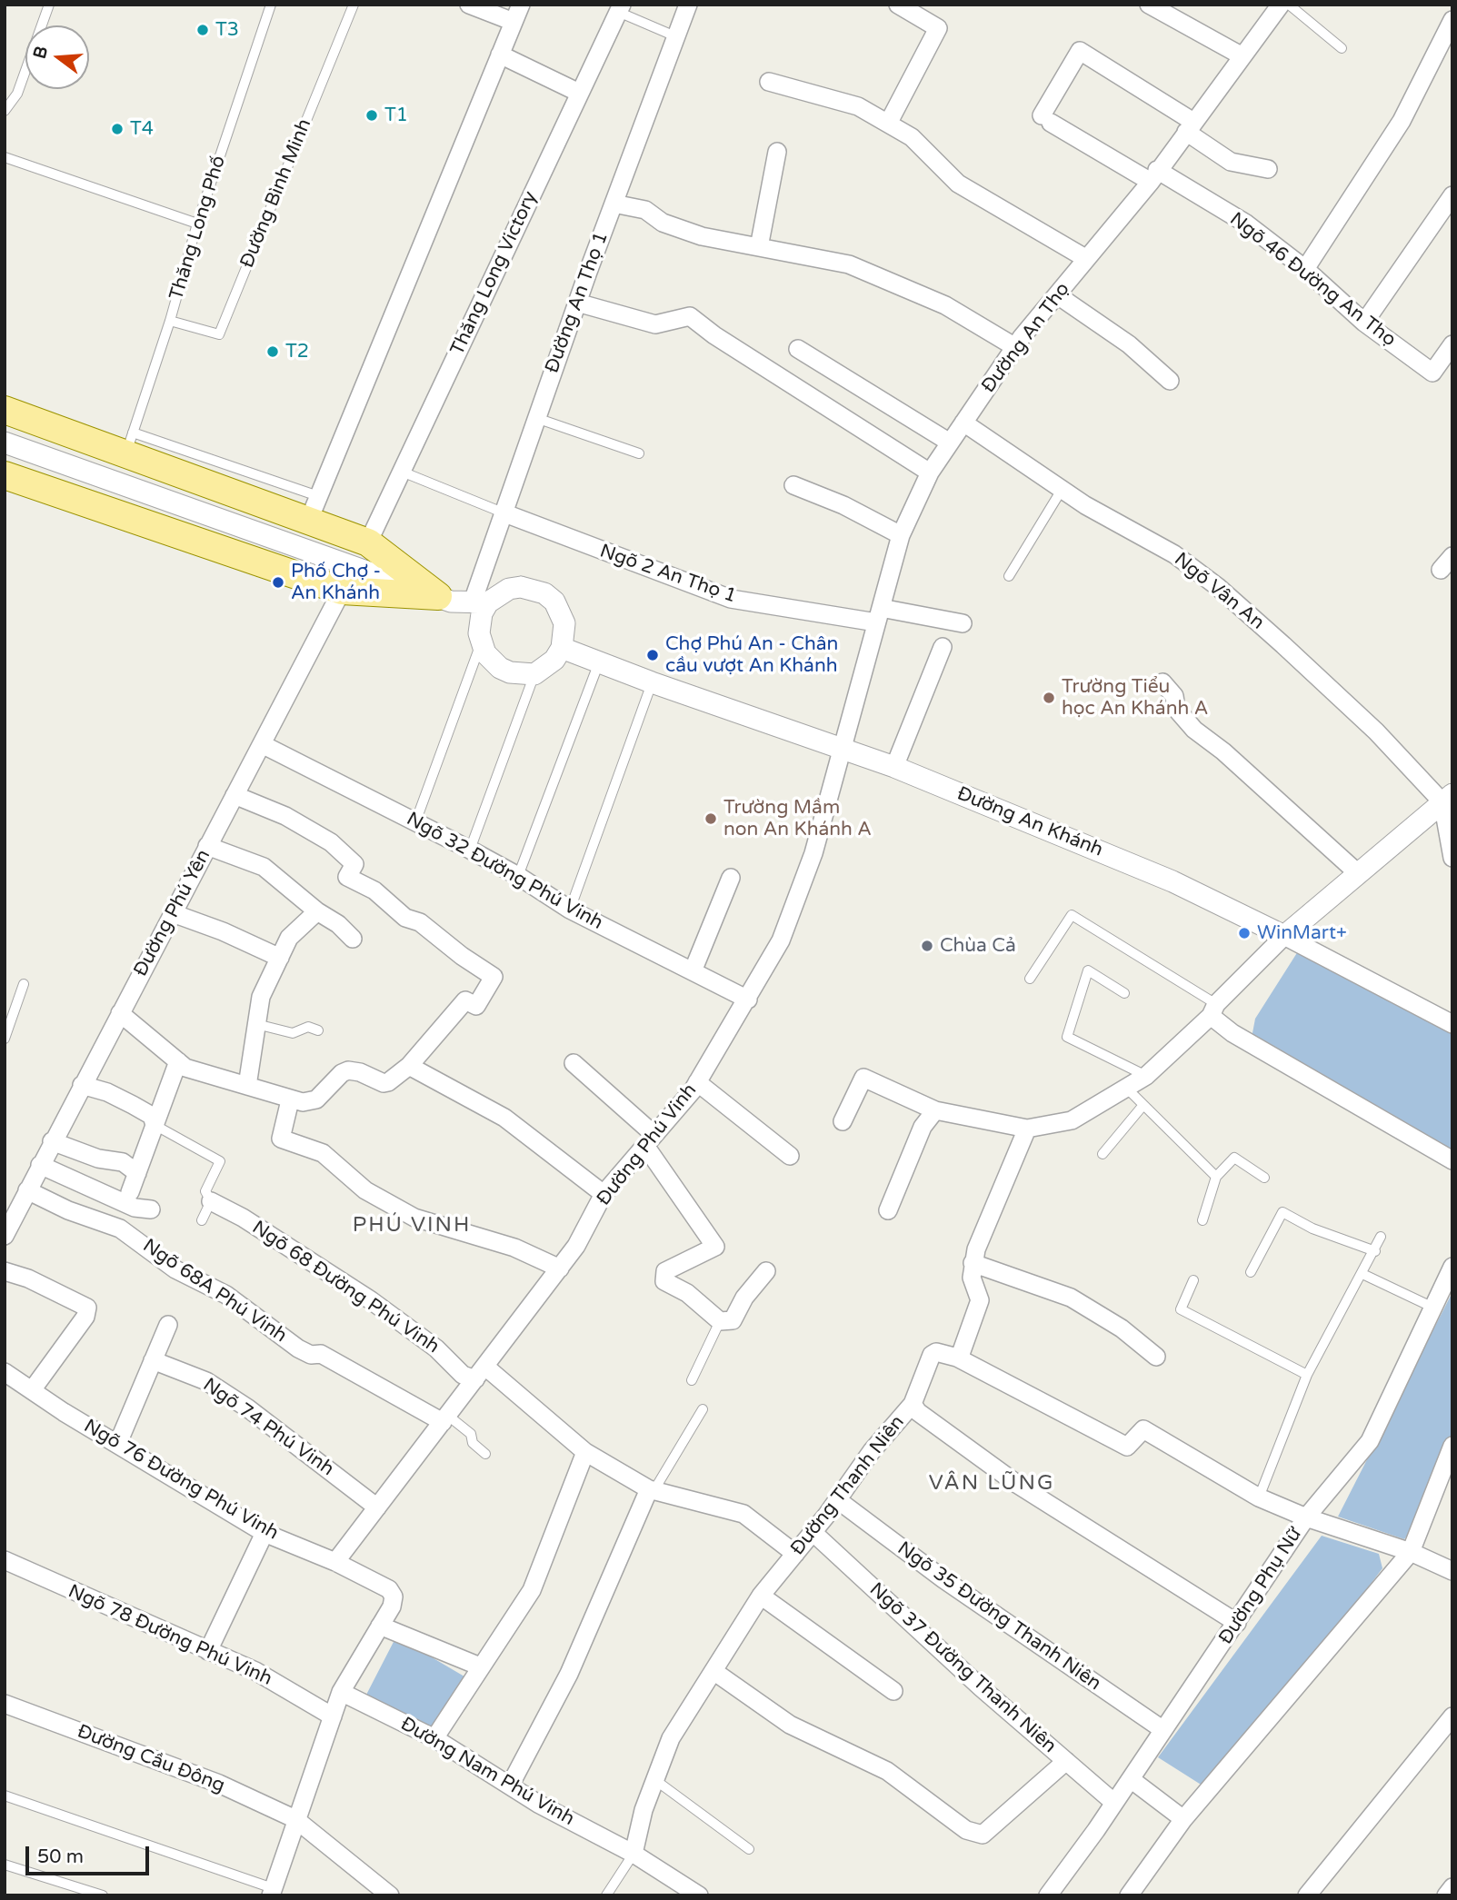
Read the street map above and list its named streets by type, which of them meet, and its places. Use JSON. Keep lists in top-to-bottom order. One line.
{"streets":{"street":["Thăng Long Victory","Ngõ 46 Đường An Thọ","Đường An Thọ 1","Đường An Thọ","Ngõ 2 An Thọ 1","Ngõ Vân An","Đường An Khánh","Ngõ 32 Đường Phú Vinh","Đường Phú Yên","Đường Phú Vinh","Ngõ 68 Đường Phú Vinh","Ngõ 68A Phú Vinh","Ngõ 74 Phú Vinh","Ngõ 76 Đường Phú Vinh","Đường Thanh Niên","Đường Phụ Nữ","Ngõ 35 Đường Thanh Niên","Ngõ 78 Đường Phú Vinh","Ngõ 37 Đường Thanh Niên","Đường Cầu Đông","Đường Nam Phú Vinh"],"lane":["Đường Bình Minh","Thăng Long Phố"]},"crossings":[["Đường Bình Minh","Thăng Long Phố"],["Ngõ 46 Đường An Thọ","Đường An Thọ"],["Đường An Thọ 1","Ngõ 2 An Thọ 1"],["Đường An Thọ 1","Đường An Khánh"],["Đường An Thọ","Ngõ 2 An Thọ 1"],["Đường An Thọ","Ngõ Vân An"],["Đường An Thọ","Đường An Khánh"],["Đường An Thọ","Đường Phú Vinh"],["Đường An Khánh","Đường Phú Vinh"],["Ngõ 32 Đường Phú Vinh","Đường Phú Yên"],["Ngõ 32 Đường Phú Vinh","Đường Phú Vinh"],["Đường Phú Yên","Ngõ 68A Phú Vinh"],["Đường Phú Vinh","Ngõ 68 Đường Phú Vinh"],["Đường Phú Vinh","Ngõ 68A Phú Vinh"],["Đường Phú Vinh","Ngõ 74 Phú Vinh"],["Đường Phú Vinh","Ngõ 76 Đường Phú Vinh"],["Ngõ 68 Đường Phú Vinh","Đường Thanh Niên"],["Đường Thanh Niên","Ngõ 35 Đường Thanh Niên"],["Đường Thanh Niên","Ngõ 37 Đường Thanh Niên"],["Đường Thanh Niên","Đường Nam Phú Vinh"],["Đường Phụ Nữ","Ngõ 35 Đường Thanh Niên"],["Đường Phụ Nữ","Ngõ 37 Đường Thanh Niên"]],"districts":["PHÚ VINH","VÂN LŨNG"],"places":["T3","T1","T4","T2","Phố Chợ - An Khánh","Chợ Phú An - Chân cầu vượt An Khánh","Trường Tiểu học An Khánh A","Trường Mầm non An Khánh A","WinMart+","Chùa Cả"],"scale_bar":"50 m","north":"left"}
